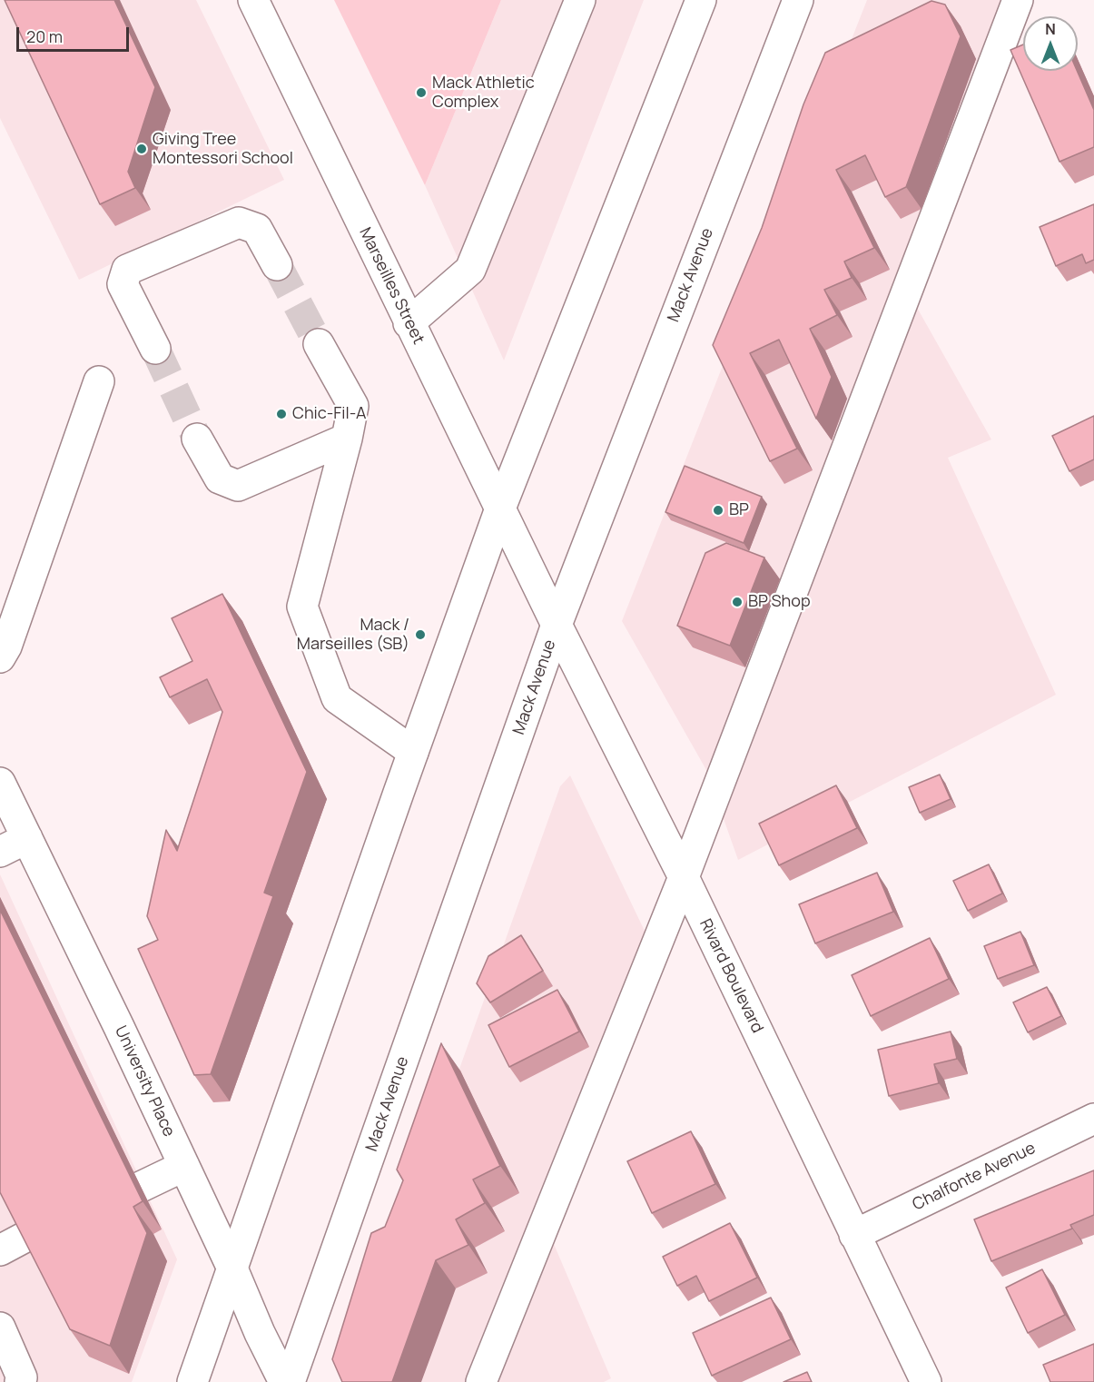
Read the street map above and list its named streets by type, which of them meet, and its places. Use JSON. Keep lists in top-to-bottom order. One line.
{"streets":{"main road":["Mack Avenue","Marseilles Street","Rivard Boulevard","University Place","Chalfonte Avenue"]},"crossings":[["Mack Avenue","Rivard Boulevard"],["Marseilles Street","Rivard Boulevard"],["Rivard Boulevard","Chalfonte Avenue"]],"places":["Mack Athletic Complex","Giving Tree Montessori School","Chic-Fil-A","BP","BP Shop","Mack / Marseilles (SB)"],"scale_bar":"20 m","north":"top"}
